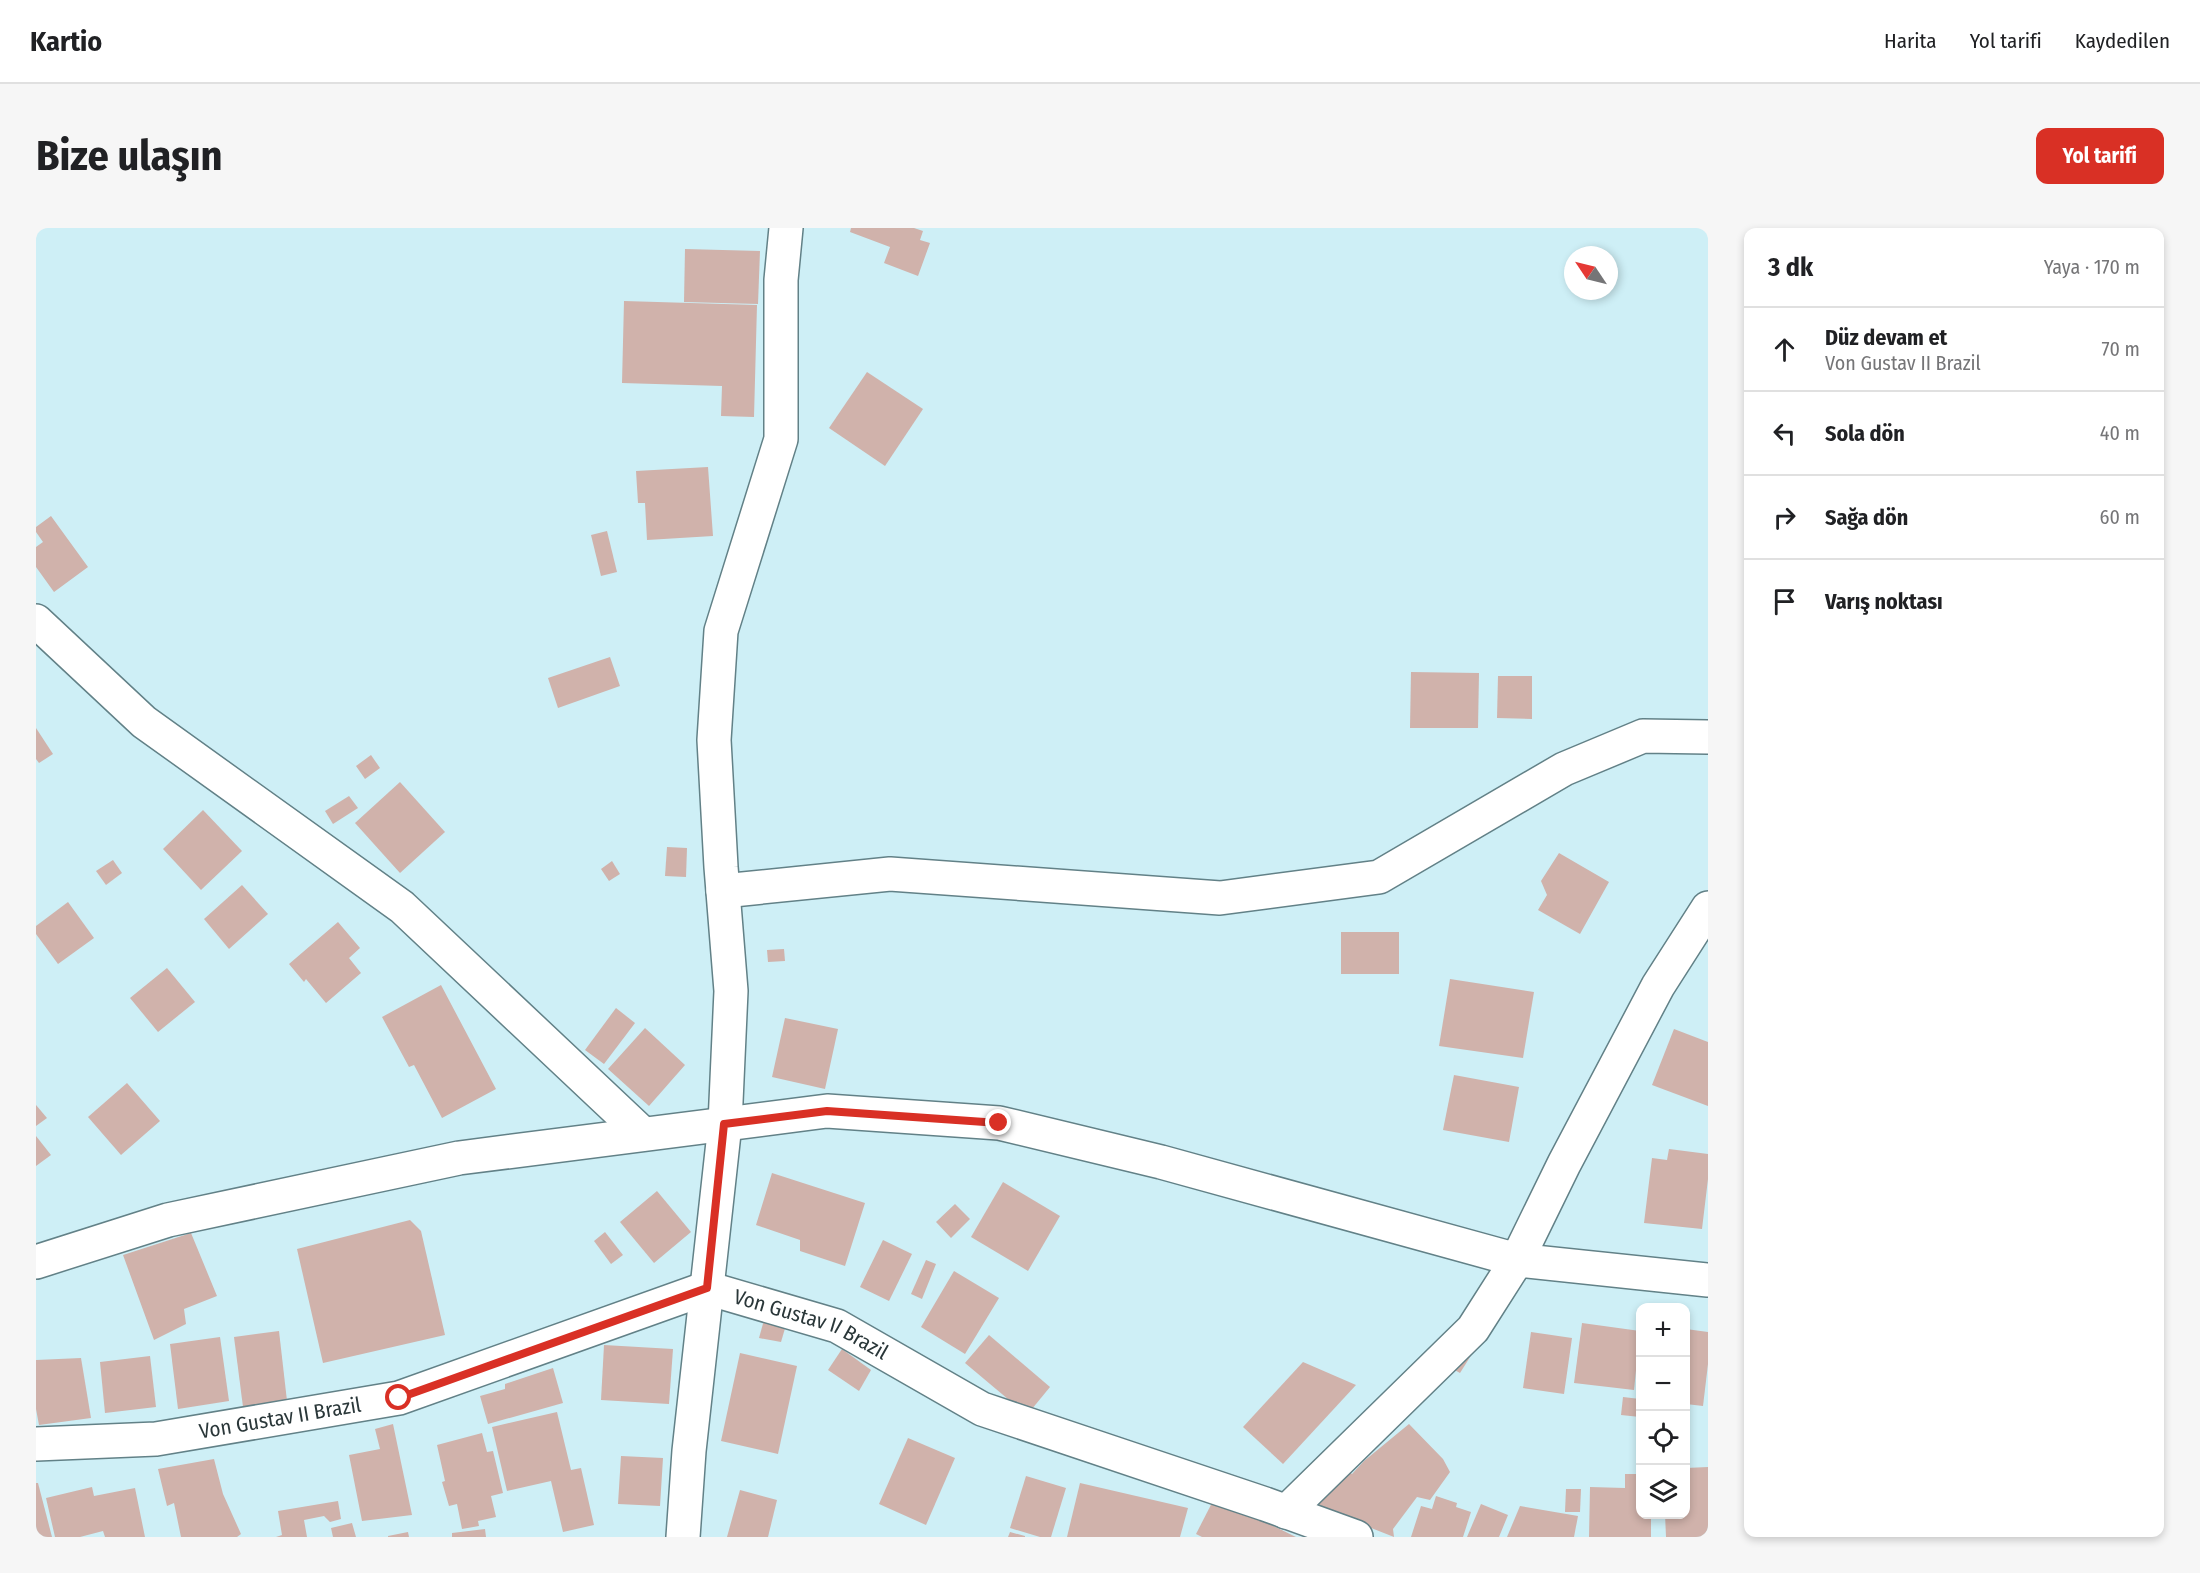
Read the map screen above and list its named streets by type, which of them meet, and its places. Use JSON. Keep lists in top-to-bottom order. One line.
{"streets":{"street":["Von Gustav II Brazil"]},"north":"top left","page":{"header":"Kartio","nav":["Harita","Yol tarifi","Kaydedilen"],"buttons":"Yol tarifi","title":"Bize ulaşın","heading":["3 dk","Yaya · 170 m"],"list":[["Düz devam et","Von Gustav II Brazil","70 m"],["Sola dön","40 m"],["Sağa dön","60 m"],"Varış noktası"],"map_buttons":["+","−"]}}
